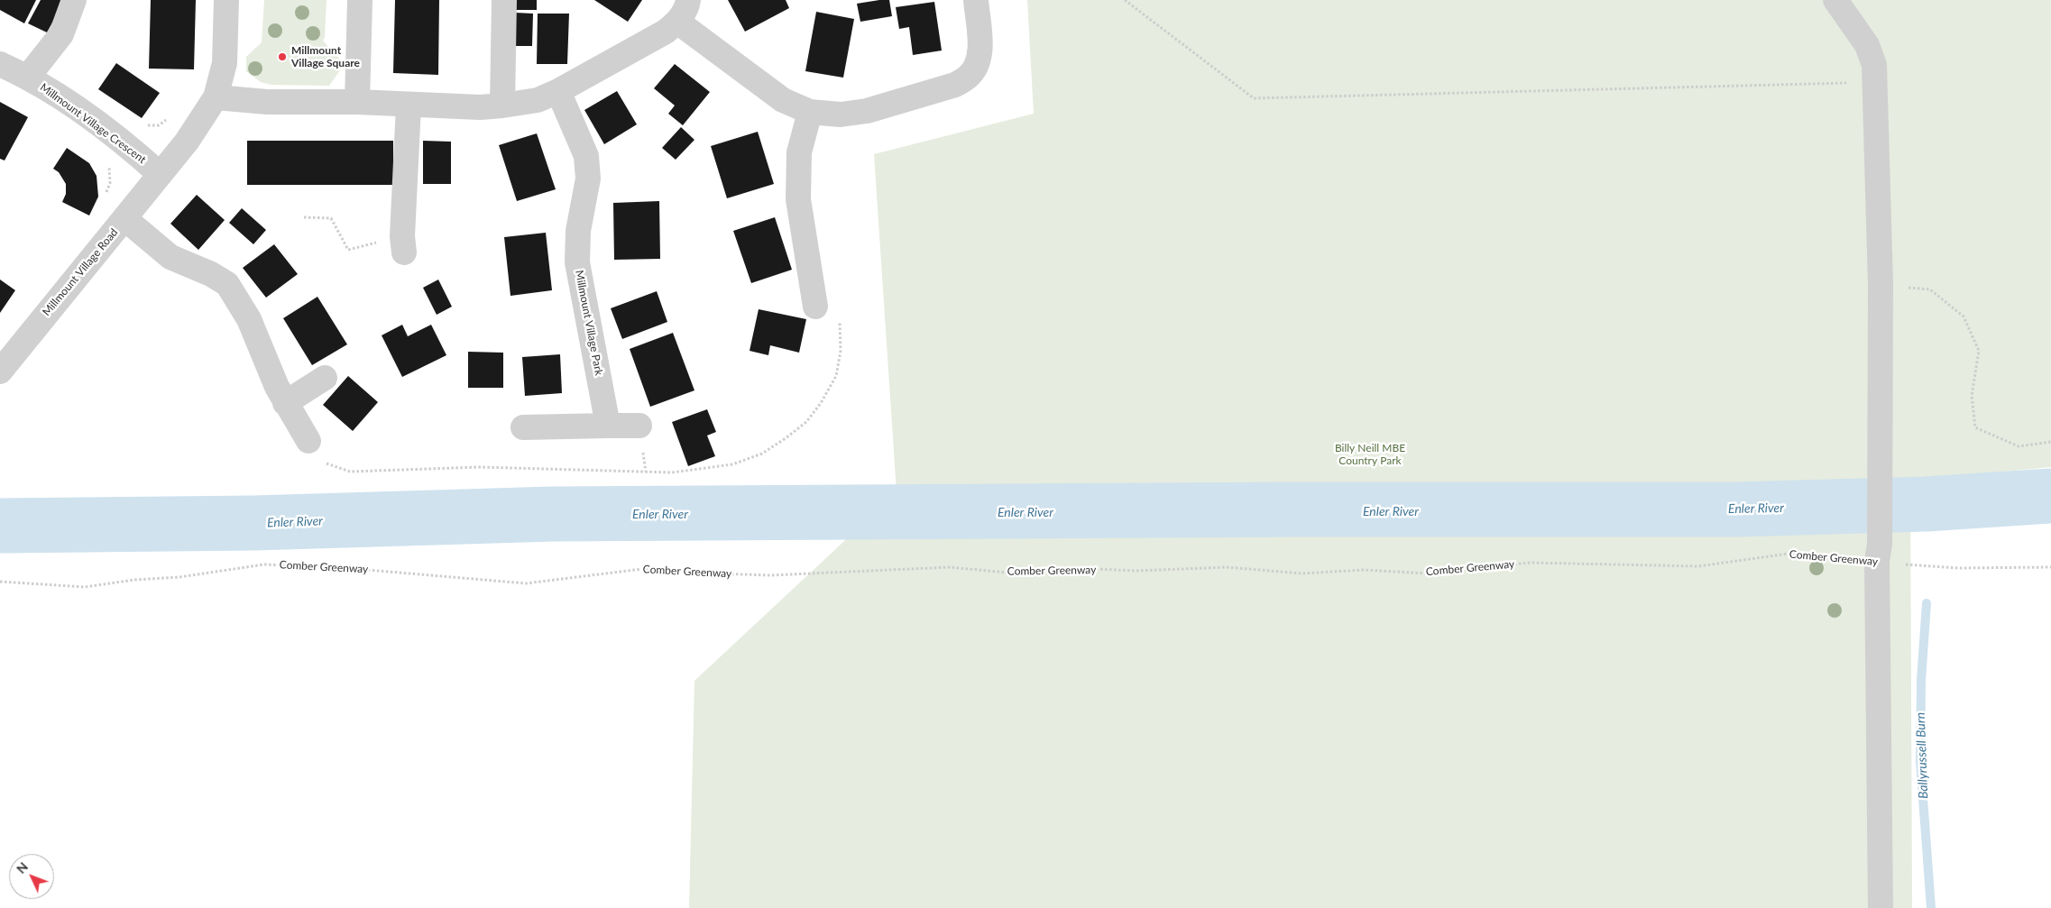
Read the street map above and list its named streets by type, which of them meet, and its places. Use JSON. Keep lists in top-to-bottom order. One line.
{"streets":{"street":["Millmount Village Crescent","Millmount Village Road","Millmount Village Park"],"path":["Comber Greenway"]},"crossings":[["Millmount Village Crescent","Millmount Village Road"]],"water":["Enler River","Ballyrussell Burn"],"parks":["Billy Neill MBE Country Park"],"places":["Millmount Village Square"],"north":"top left"}
